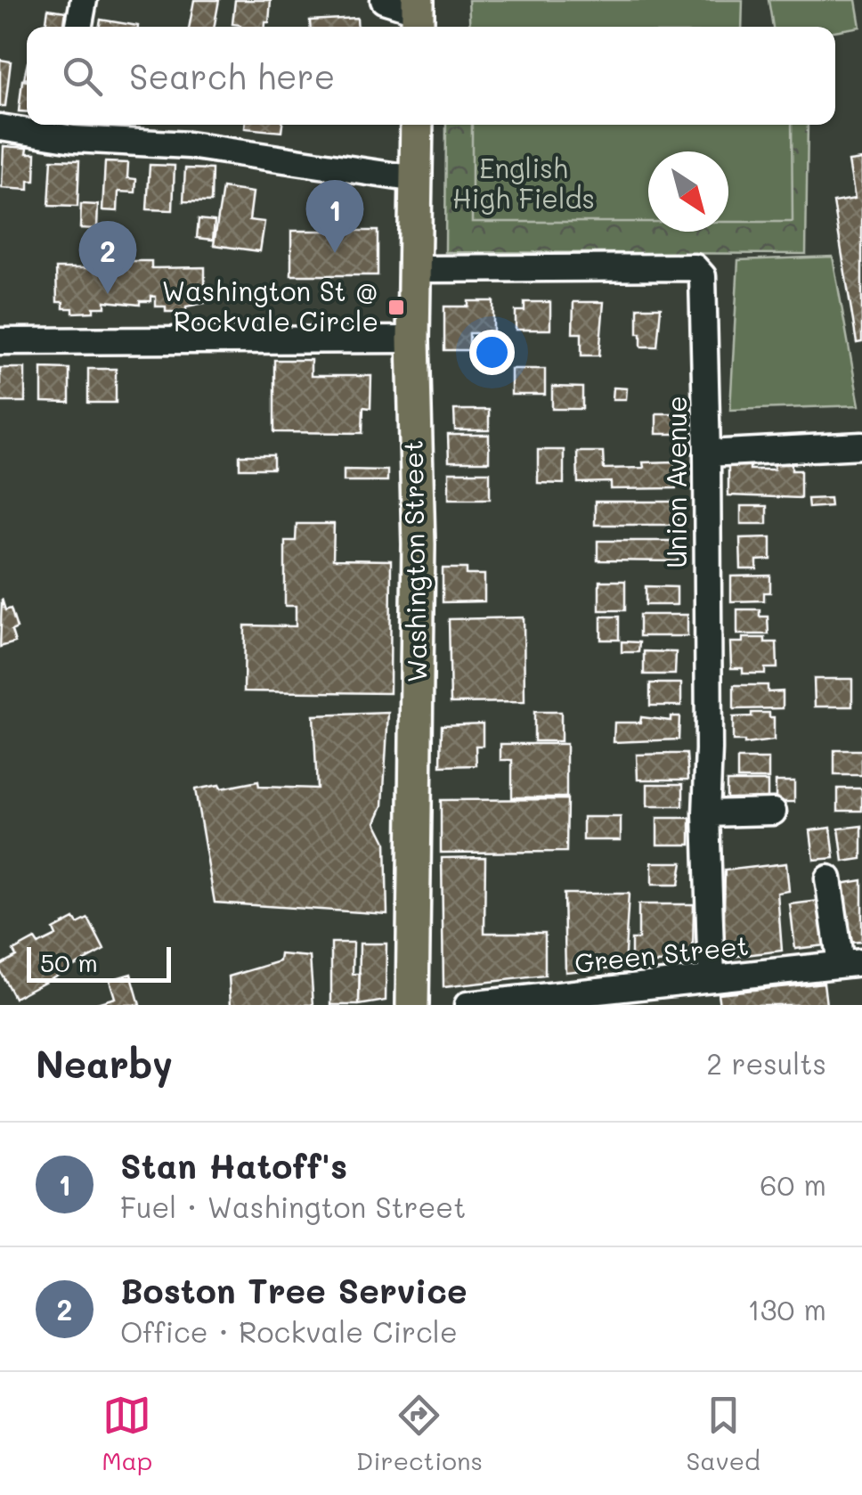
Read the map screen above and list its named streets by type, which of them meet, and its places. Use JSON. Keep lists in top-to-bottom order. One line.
{"streets":{"main road":["Washington Street"],"street":["Union Avenue","Green Street"]},"crossings":[["Union Avenue","Washington Street"],["Union Avenue","Green Street"]],"parks":["English High Fields"],"places":{"transit":["Washington St @ Rockvale Circle"]},"scale_bar":"50 m","north":"bottom right","page":{"search":"Search here","pins":["1","2"],"scale":"50 m","heading":["Nearby","2 results"],"list":[{"mark":"1","name":"Stan Hatoff's","note":"Fuel · Washington Street","value":"60 m"},{"mark":"2","name":"Boston Tree Service","note":"Office · Rockvale Circle","value":"130 m"}],"nav":["Map","Directions","Saved"]}}
